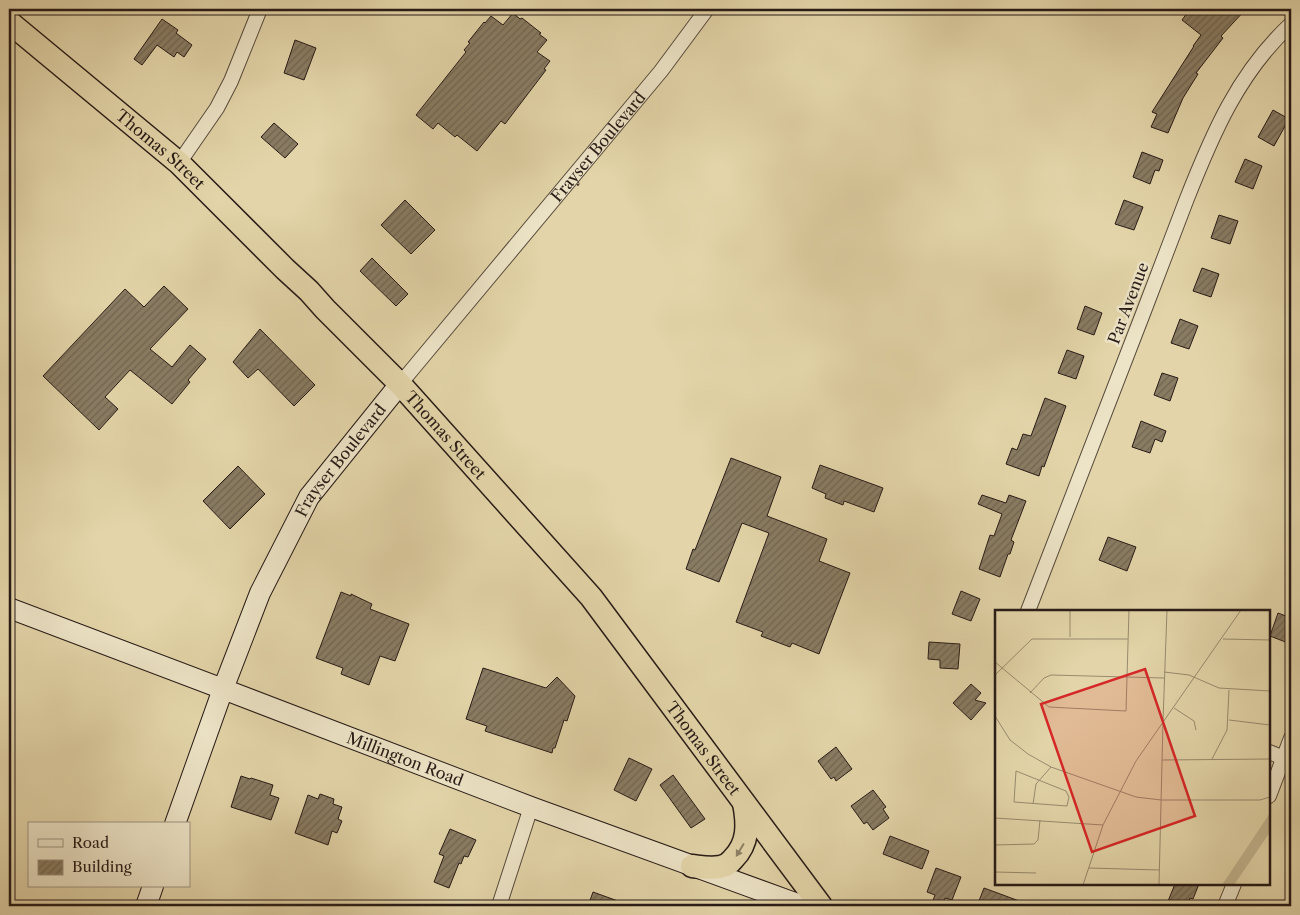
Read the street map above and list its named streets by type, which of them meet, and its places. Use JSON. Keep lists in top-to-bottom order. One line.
{"streets":{"highway":["Thomas Street"],"main road":["Frayser Boulevard","Millington Road"],"street":["Par Avenue"]},"crossings":[["Frayser Boulevard","Thomas Street"],["Frayser Boulevard","Millington Road"]],"legend":["Road","Building"]}
